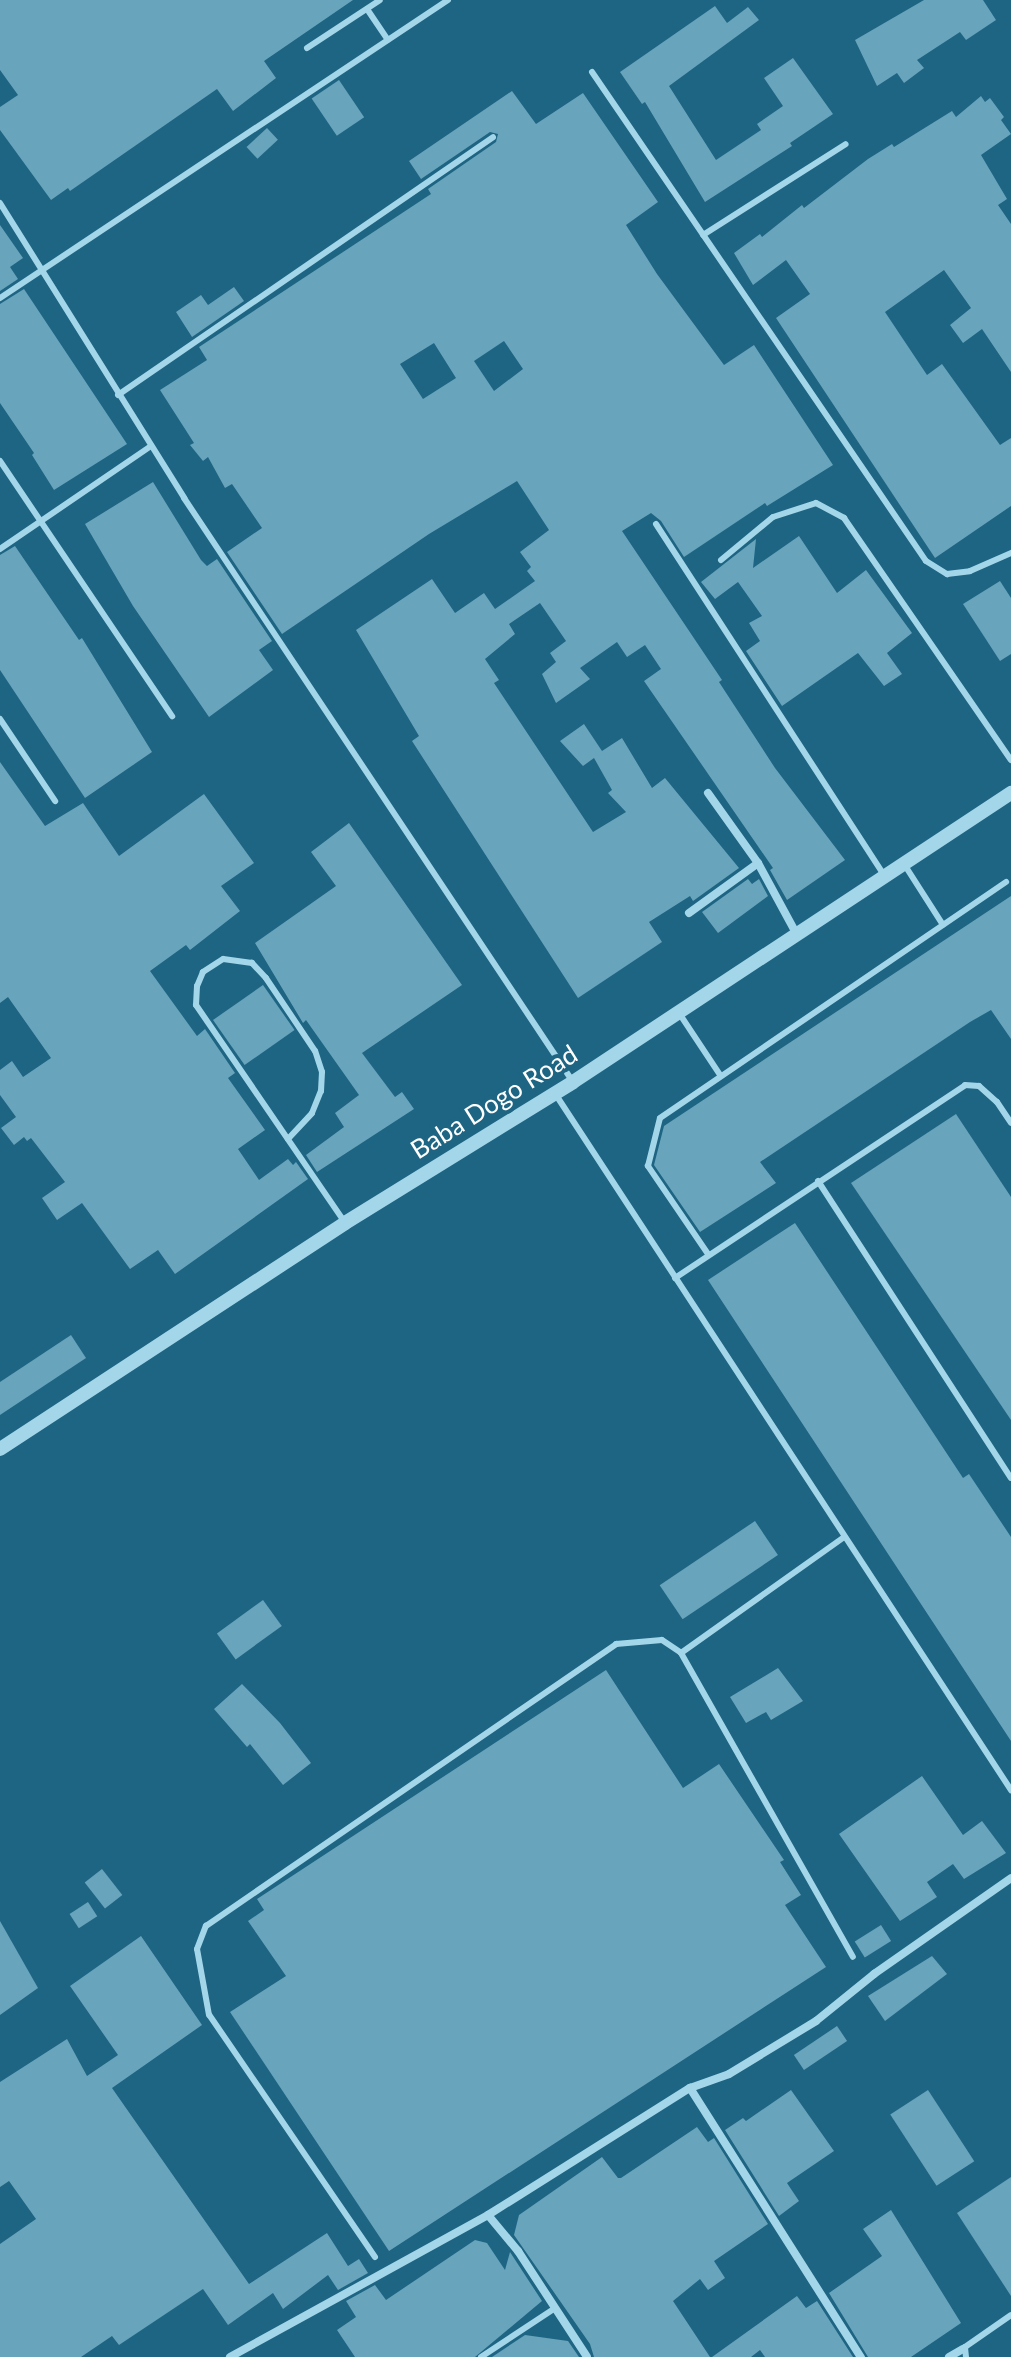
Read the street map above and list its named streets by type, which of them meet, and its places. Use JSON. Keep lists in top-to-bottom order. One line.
{"streets":{"street":["Baba Dogo Road"]}}
